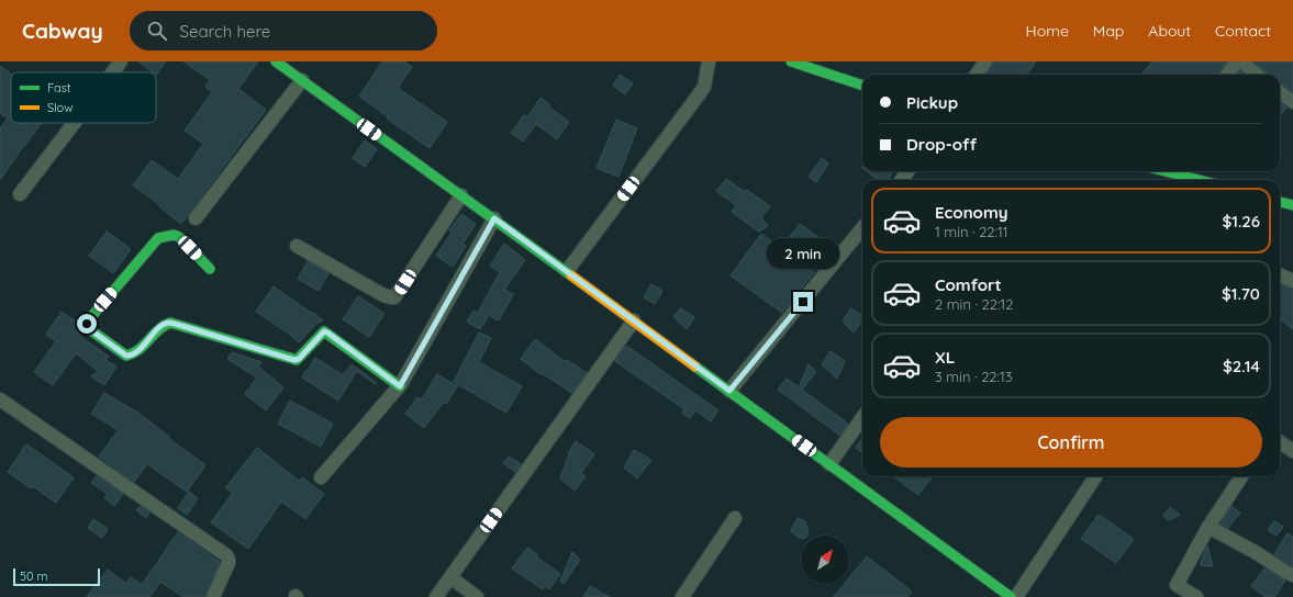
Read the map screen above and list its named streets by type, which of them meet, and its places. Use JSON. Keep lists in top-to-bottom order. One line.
{"legend":["Fast","Slow"],"scale_bar":"50 m","north":"top right","page":{"header":"Cabway","search":"Search here","nav":["Home","Map","About","Contact"],"banner":["Pickup","Drop-off"],"list":[{"name":"Economy","note":"1 min · 22:11","value":"$1.26"},{"name":"Comfort","note":"2 min · 22:12","value":"$1.70"},{"name":"XL","note":"3 min · 22:13","value":"$2.14"}],"bubble":"2 min","buttons":"Confirm","scale":"50 m"}}
